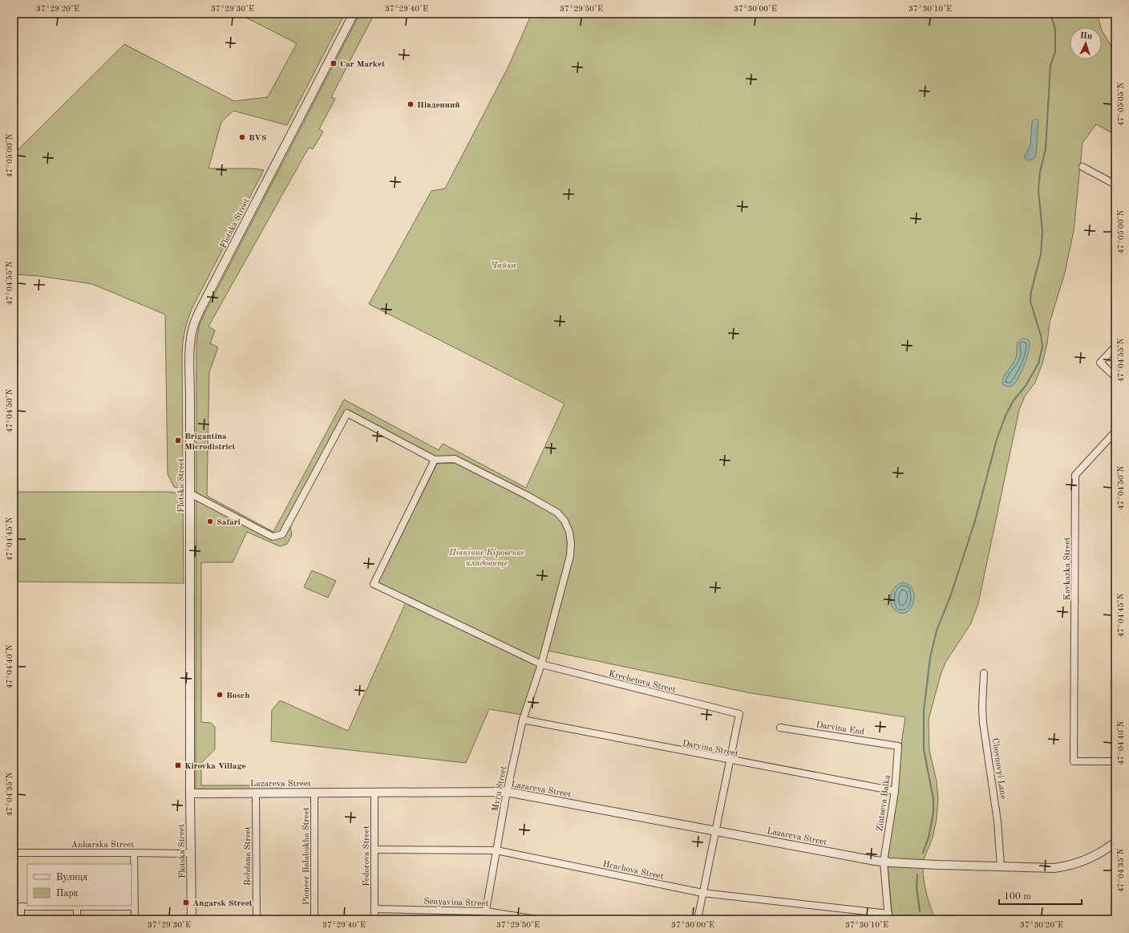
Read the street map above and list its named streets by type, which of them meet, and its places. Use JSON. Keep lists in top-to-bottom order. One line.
{"streets":{"street":["Flotska Street","Kavkazka Street","Krechetova Street","Darvina End","Darvina Street","Chovnovyi Lane","Lazareva Street","Myru Street","Zintseva Balka","Anharska Street","Bohdana Street","Pioneer Balabukha Street","Fedorova Street","Hrachova Street","Senyavina Street"]},"crossings":[["Flotska Street","Lazareva Street"],["Flotska Street","Anharska Street"],["Krechetova Street","Darvina Street"],["Krechetova Street","Myru Street"],["Darvina End","Zintseva Balka"],["Darvina Street","Myru Street"],["Darvina Street","Zintseva Balka"],["Lazareva Street","Myru Street"],["Lazareva Street","Zintseva Balka"],["Lazareva Street","Bohdana Street"],["Lazareva Street","Pioneer Balabukha Street"],["Lazareva Street","Fedorova Street"],["Myru Street","Hrachova Street"],["Myru Street","Senyavina Street"],["Zintseva Balka","Hrachova Street"],["Fedorova Street","Hrachova Street"],["Fedorova Street","Senyavina Street"]],"parks":["Чайка","Північне Кіровське кладовище"],"places":{"transit":["Car Market","Brigantina Microdistrict","Kirovka Village","Angarsk Street"],"other":["Південний","BVS","Safari","Bosch"]},"legend":["Вулиця","Парк"],"scale_bar":"100 m","north":"top","coordinates":["37°29'20\"E","37°29'30\"E","37°29'40\"E","37°29'50\"E","37°30'00\"E","37°30'10\"E","47°05'05\"N","47°05'00\"N","47°04'55\"N","47°04'50\"N","47°04'45\"N","47°04'40\"N","47°04'35\"N","37°30'20\"E"]}
